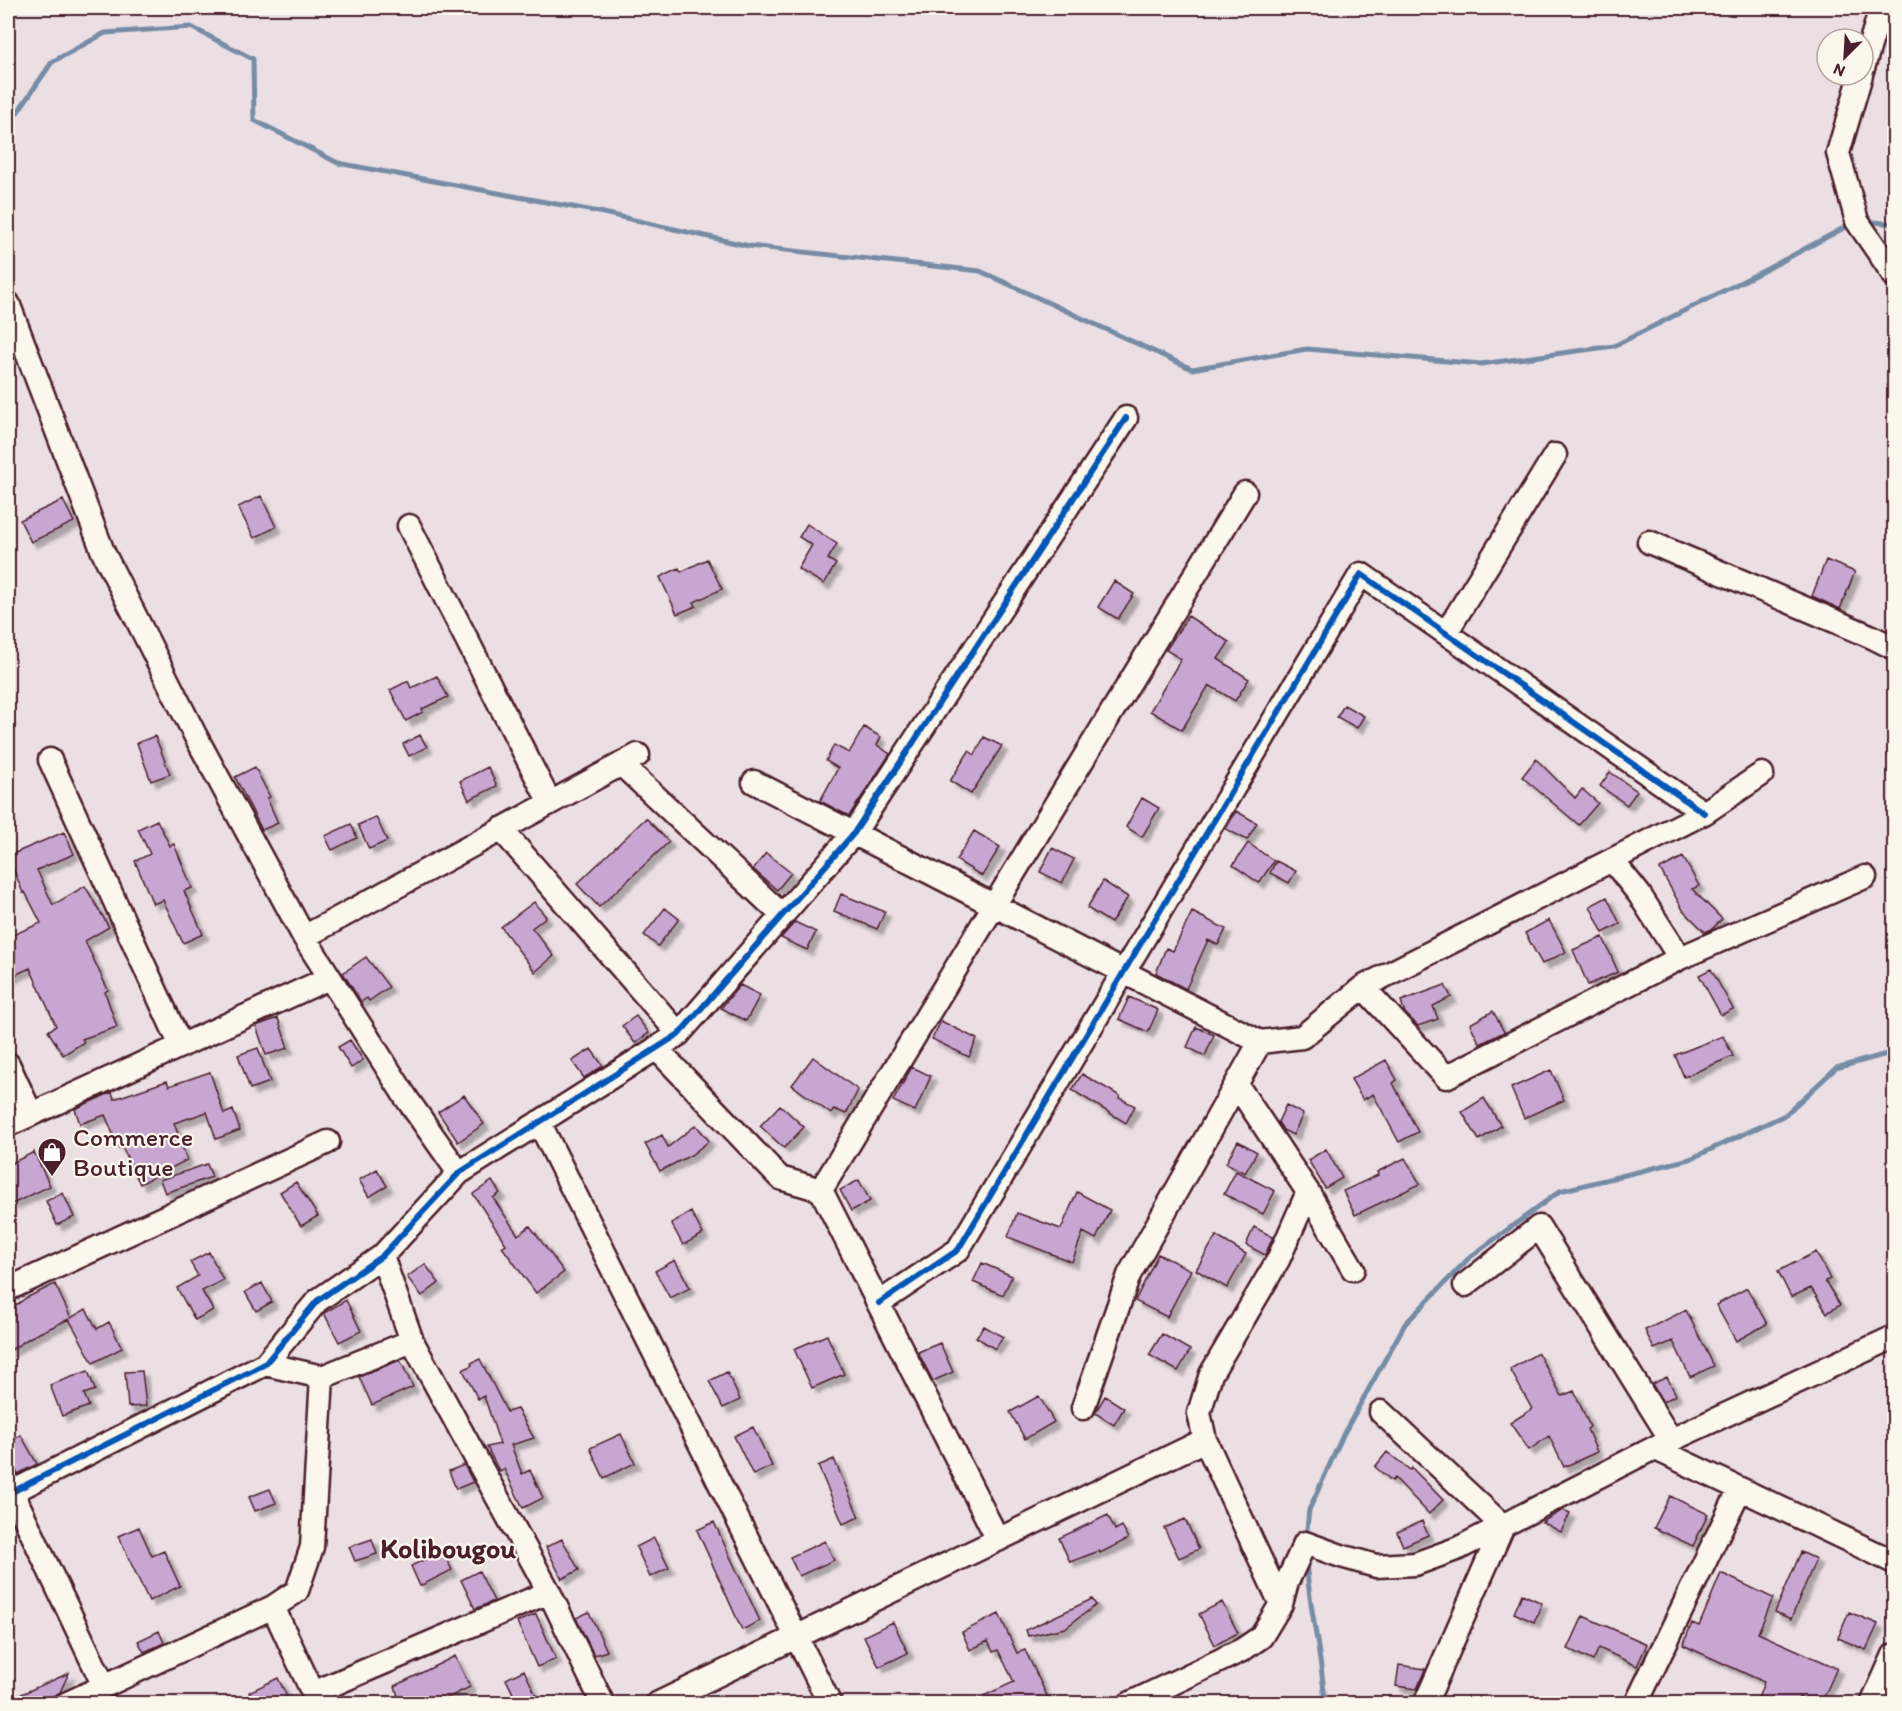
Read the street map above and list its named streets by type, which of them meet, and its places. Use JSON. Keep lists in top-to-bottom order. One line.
{"districts":["Kolibougou"],"places":{"shop":["Commerce Boutique"]},"north":"bottom left"}
